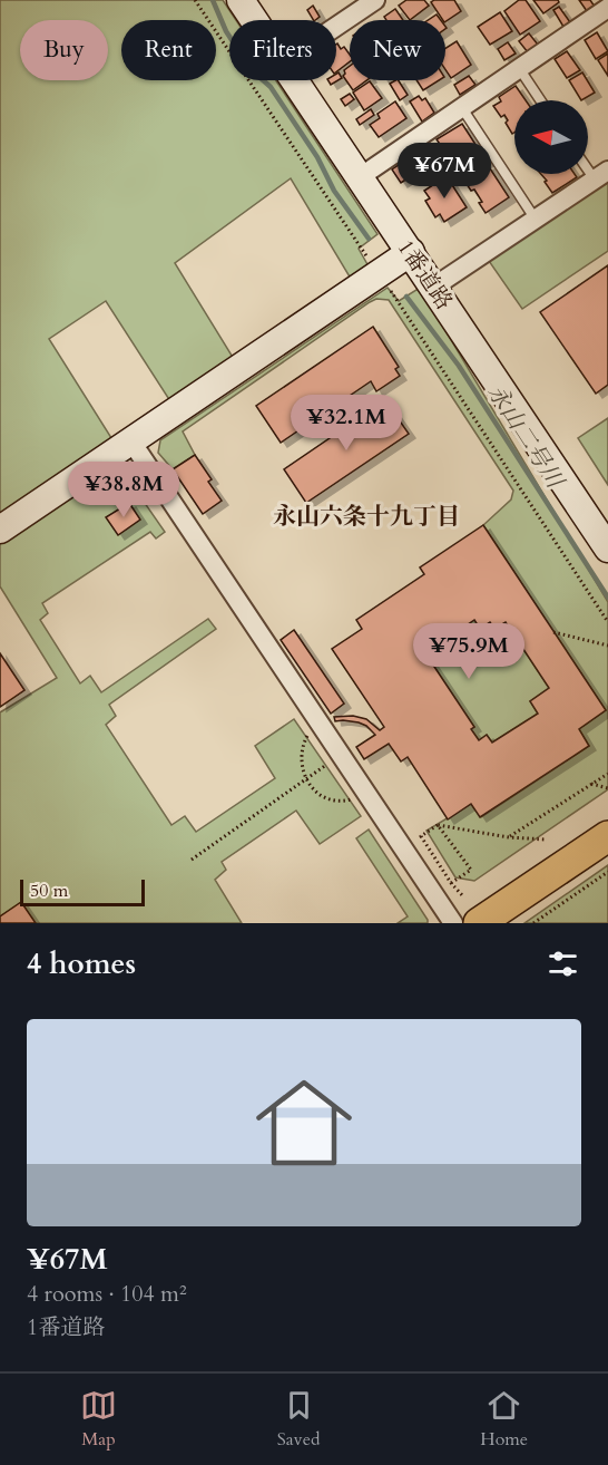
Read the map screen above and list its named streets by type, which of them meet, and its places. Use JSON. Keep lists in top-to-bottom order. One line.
{"streets":{"street":["1番道路"]},"districts":["永山六条十九丁目"],"water":["永山二号川"],"scale_bar":"50 m","north":"left","page":{"chip":["Buy","Rent","Filters","New"],"price":["¥67M","¥32.1M","¥38.8M","¥75.9M"],"scale":"50 m","heading":"4 homes","list":[{"name":"¥67M","note":"4 rooms · 104 m² · 1番道路"}],"tabs":["Map","Saved","Home"]}}
